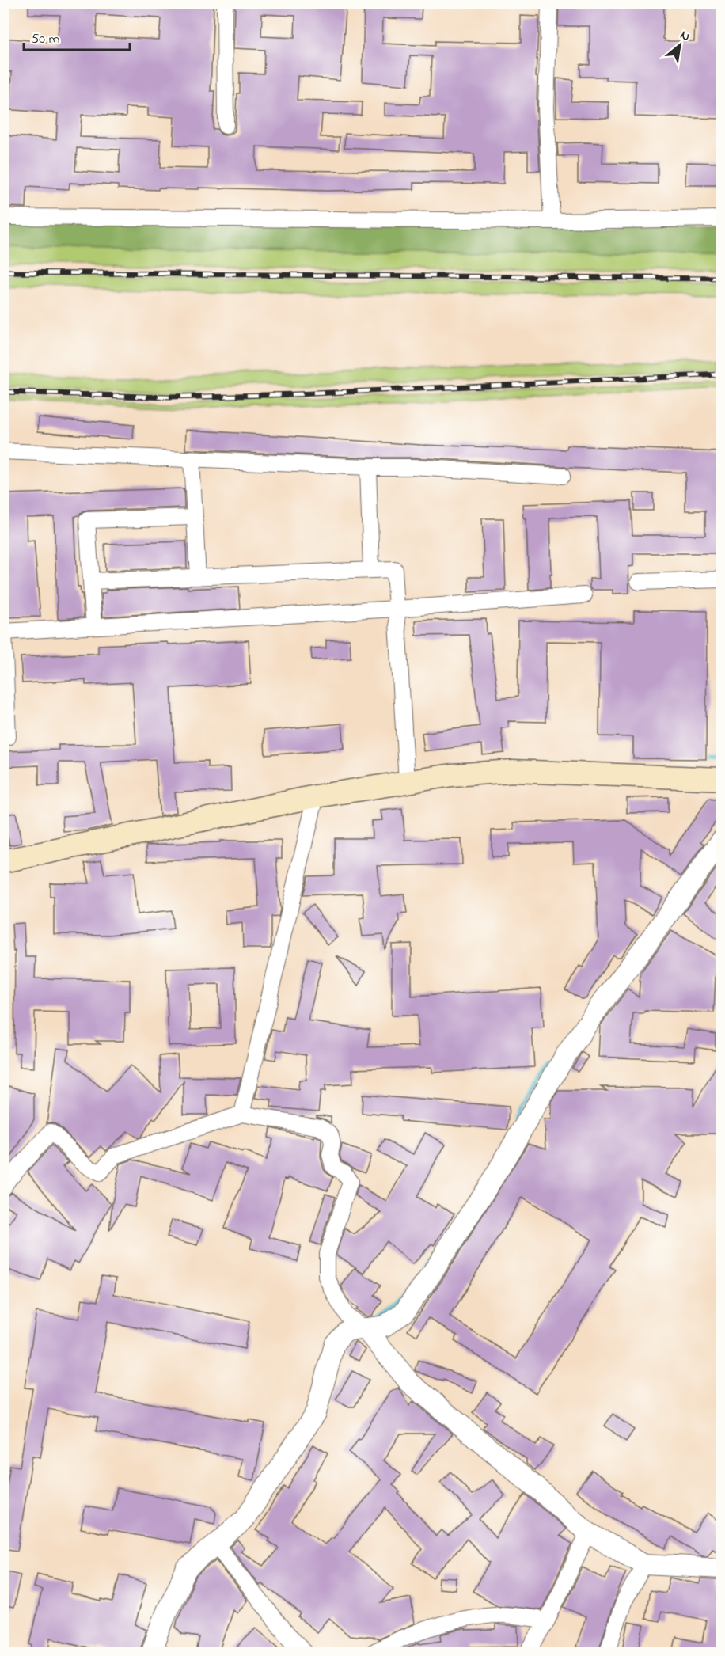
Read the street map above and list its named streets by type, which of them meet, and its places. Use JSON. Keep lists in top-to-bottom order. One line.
{"scale_bar":"50 m","north":"top right"}
